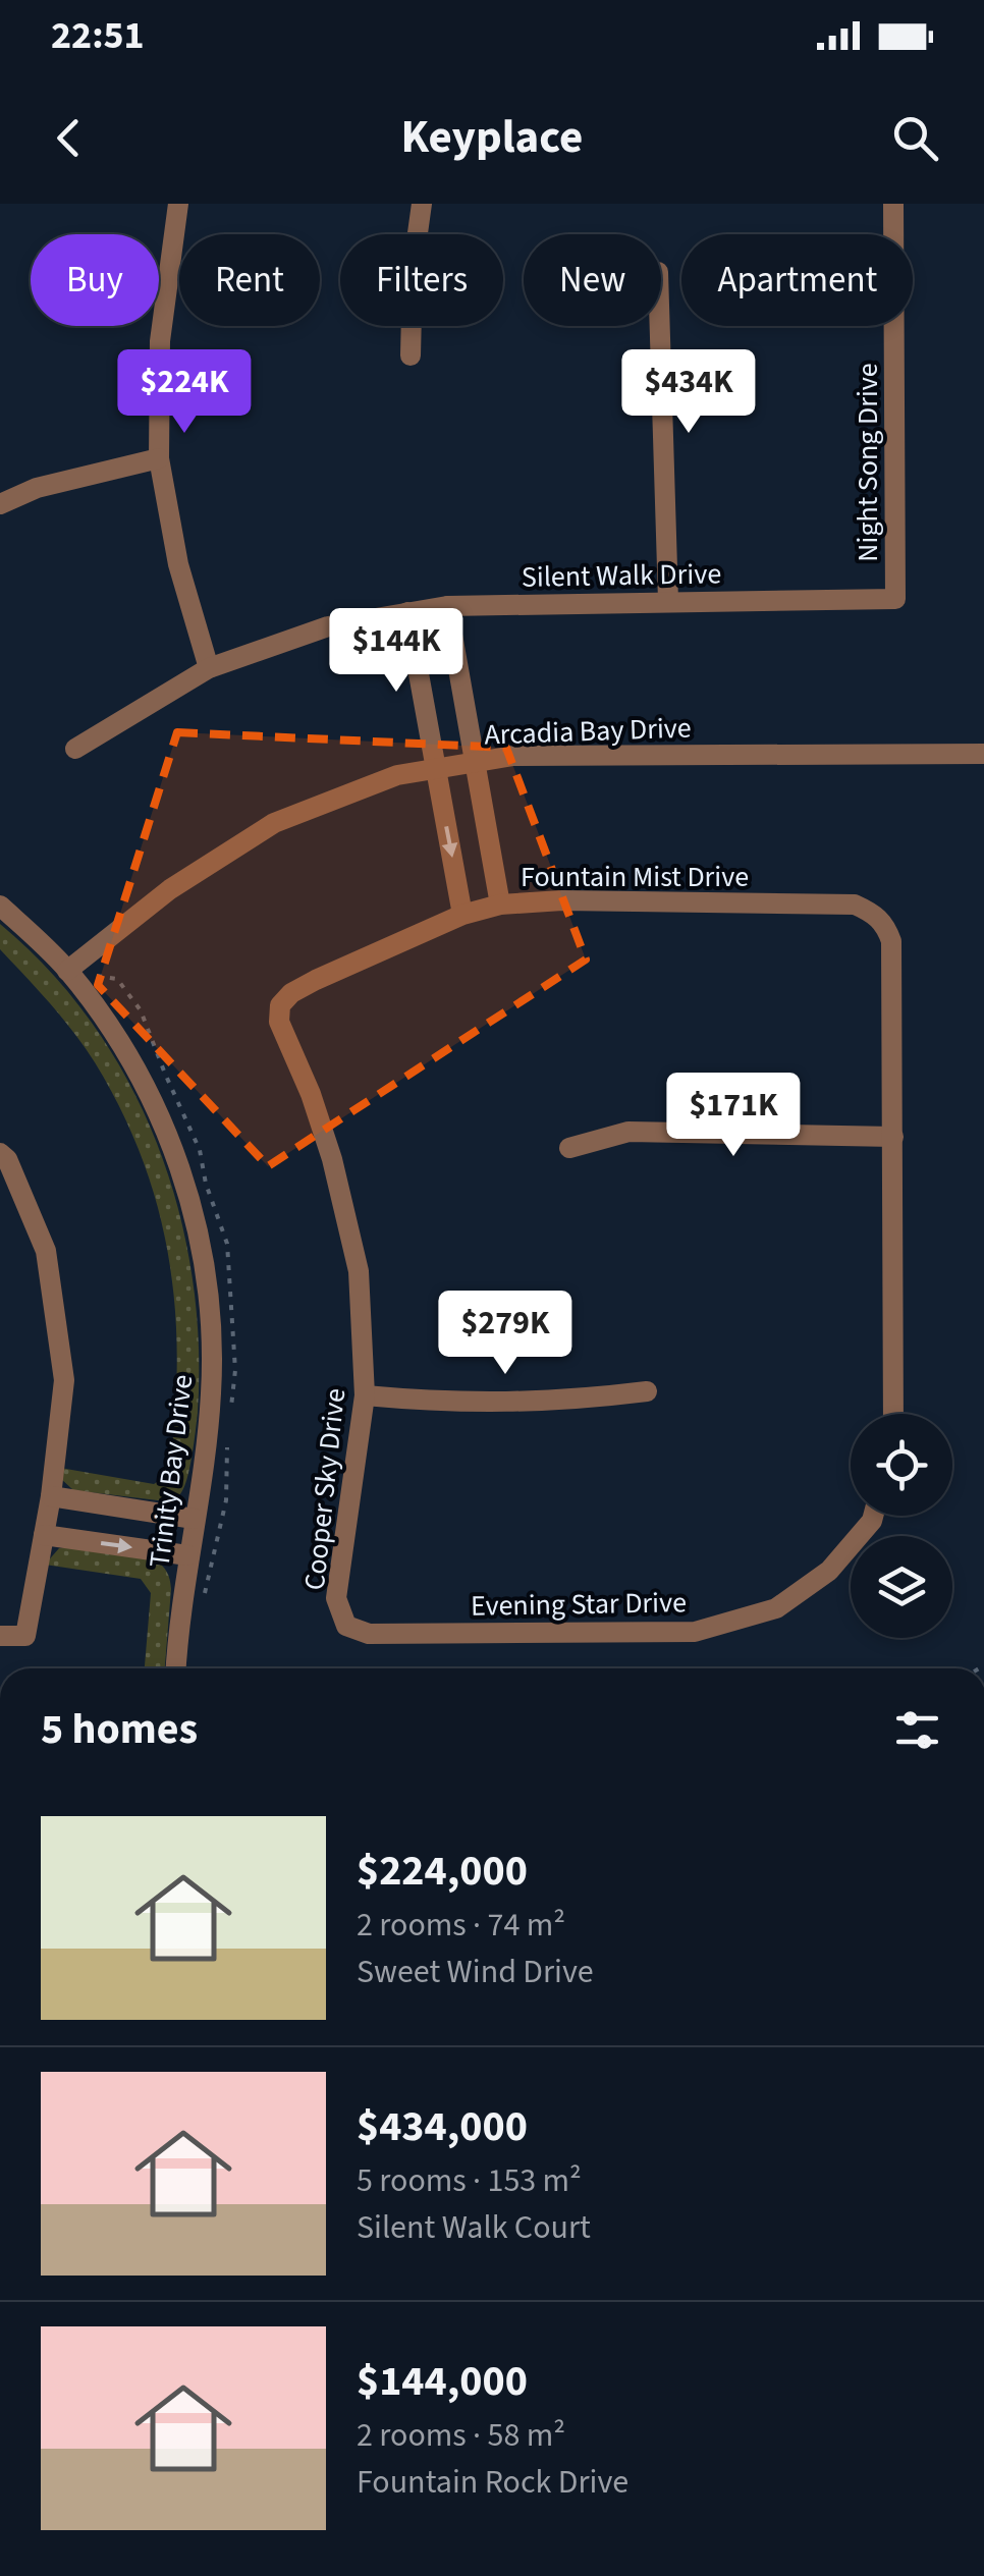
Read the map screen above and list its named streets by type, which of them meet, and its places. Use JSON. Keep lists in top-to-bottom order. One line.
{"streets":{"street":["Night Song Drive","Silent Walk Drive","Arcadia Bay Drive","Fountain Mist Drive","Trinity Bay Drive","Cooper Sky Drive","Evening Star Drive"]},"crossings":[["Night Song Drive","Silent Walk Drive"],["Arcadia Bay Drive","Trinity Bay Drive"],["Fountain Mist Drive","Cooper Sky Drive"],["Cooper Sky Drive","Evening Star Drive"]],"page":{"status":"22:51","header":"Keyplace","chip":["Buy","Rent","Filters","New","Apartment"],"price":["$224K","$434K","$144K","$171K","$279K"],"heading":"5 homes","list":[{"name":"$224,000","note":"2 rooms · 74 m² · Sweet Wind Drive"},{"name":"$434,000","note":"5 rooms · 153 m² · Silent Walk Court"},{"name":"$144,000","note":"2 rooms · 58 m² · Fountain Rock Drive"}]}}
